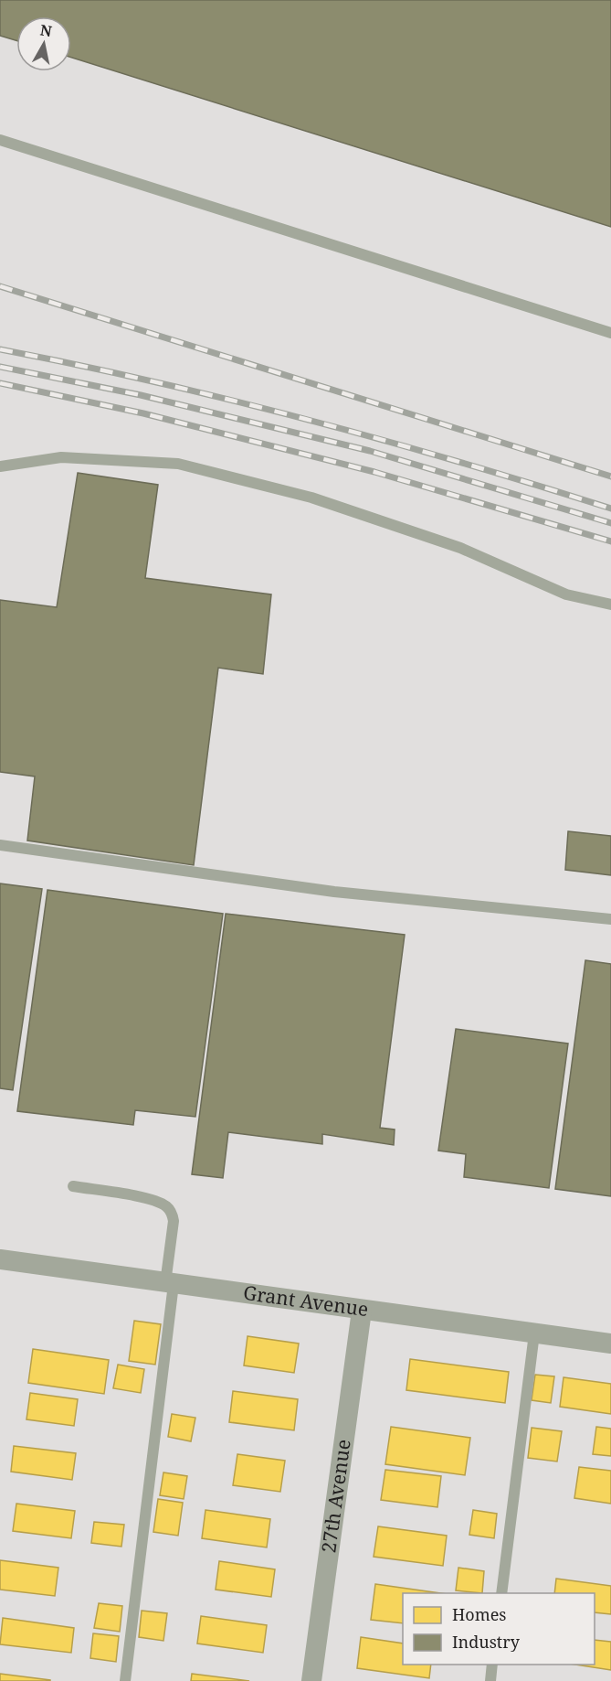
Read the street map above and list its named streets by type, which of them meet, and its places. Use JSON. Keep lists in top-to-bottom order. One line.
{"streets":{"street":["Grant Avenue","27th Avenue"]},"crossings":[["Grant Avenue","27th Avenue"]],"legend":["Homes","Industry"],"north":"top"}
